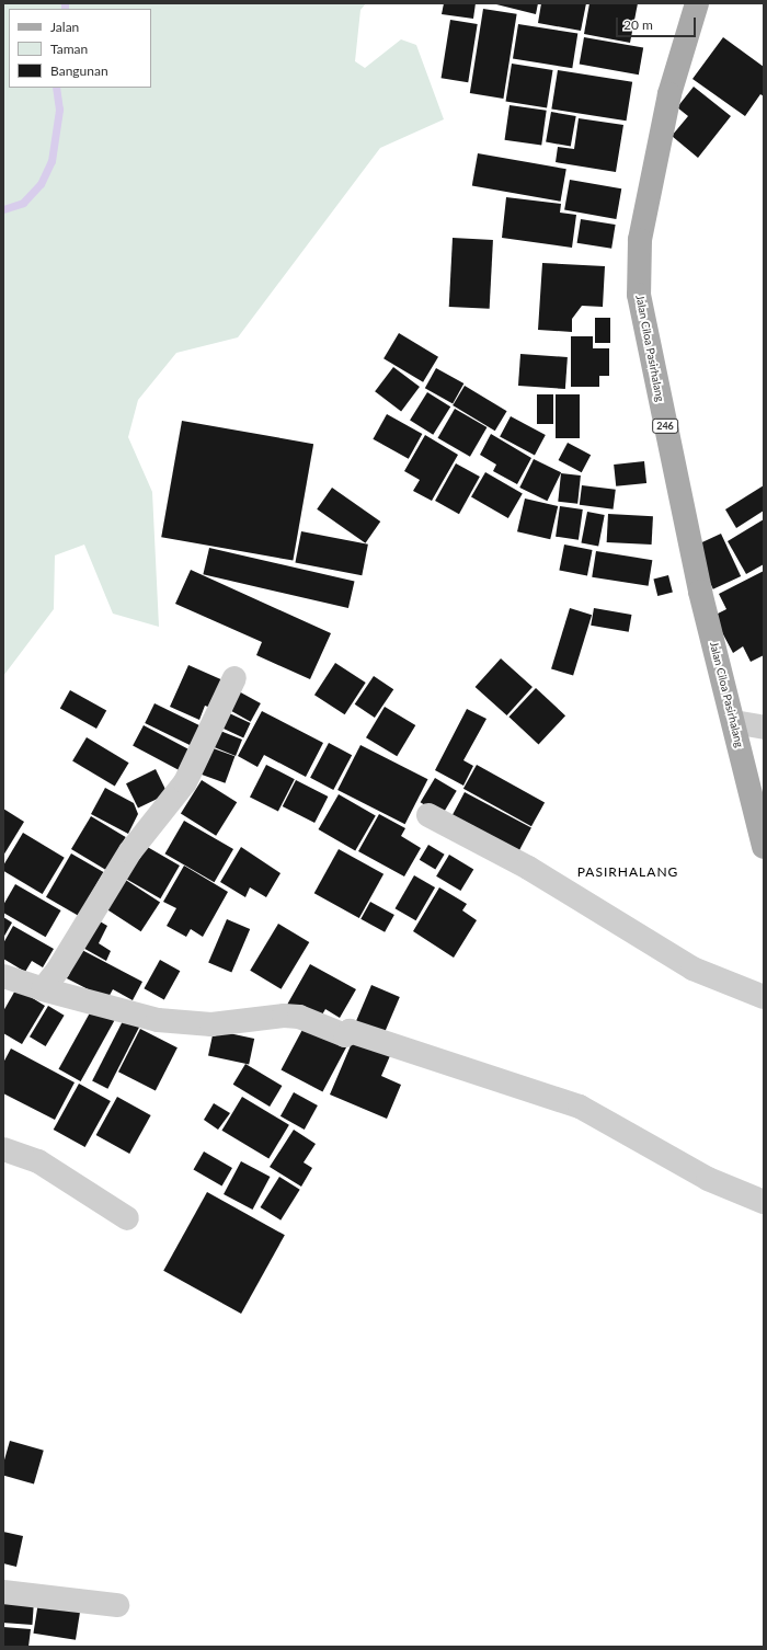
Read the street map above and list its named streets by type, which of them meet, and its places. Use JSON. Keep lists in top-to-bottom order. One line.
{"streets":{"main road":["Jalan Ciloa Pasirhalang","246"]},"districts":["PASIRHALANG"],"legend":["Jalan","Taman","Bangunan"],"scale_bar":"20 m"}
